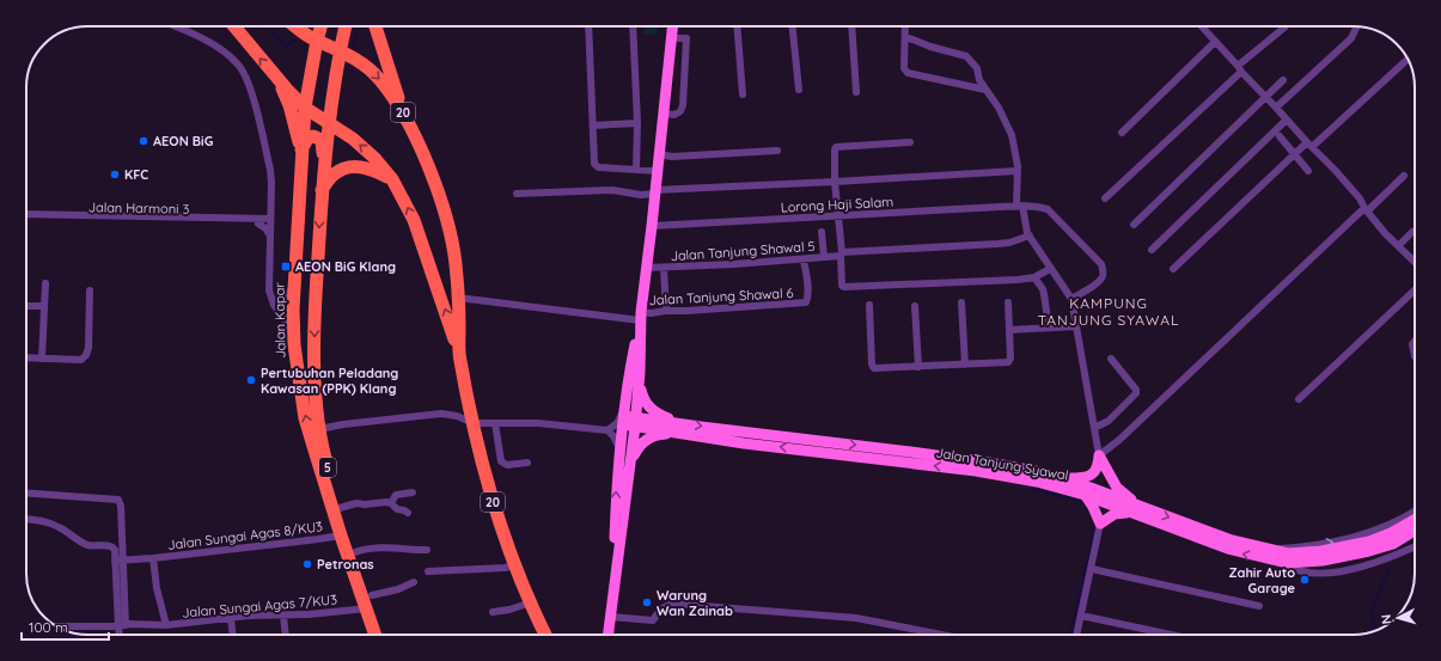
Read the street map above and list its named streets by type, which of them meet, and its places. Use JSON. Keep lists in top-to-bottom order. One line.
{"streets":{"highway":["20","Jalan Kapar","5"],"main road":["Jalan Tanjung Syawal"],"street":["Lorong Haji Salam","Jalan Harmoni 3","Jalan Tanjung Shawal 5","Jalan Tanjung Shawal 6","Jalan Sungai Agas 8/KU3","Jalan Sungai Agas 7/KU3"]},"crossings":[["20","Jalan Tanjung Shawal 6"],["20","Jalan Kapar"],["Jalan Tanjung Shawal 5","Jalan Tanjung Shawal 6"],["Jalan Kapar","Jalan Sungai Agas 8/KU3"],["Jalan Kapar","Jalan Sungai Agas 7/KU3"]],"districts":["KAMPUNG TANJUNG SYAWAL"],"places":{"other":["AEON BiG","KFC","Pertubuhan Peladang Kawasan (PPK) Klang","Petronas","Zahir Auto Garage","Warung Wan Zainab"],"transit":["AEON BiG Klang"]},"scale_bar":"100 m","north":"left"}
